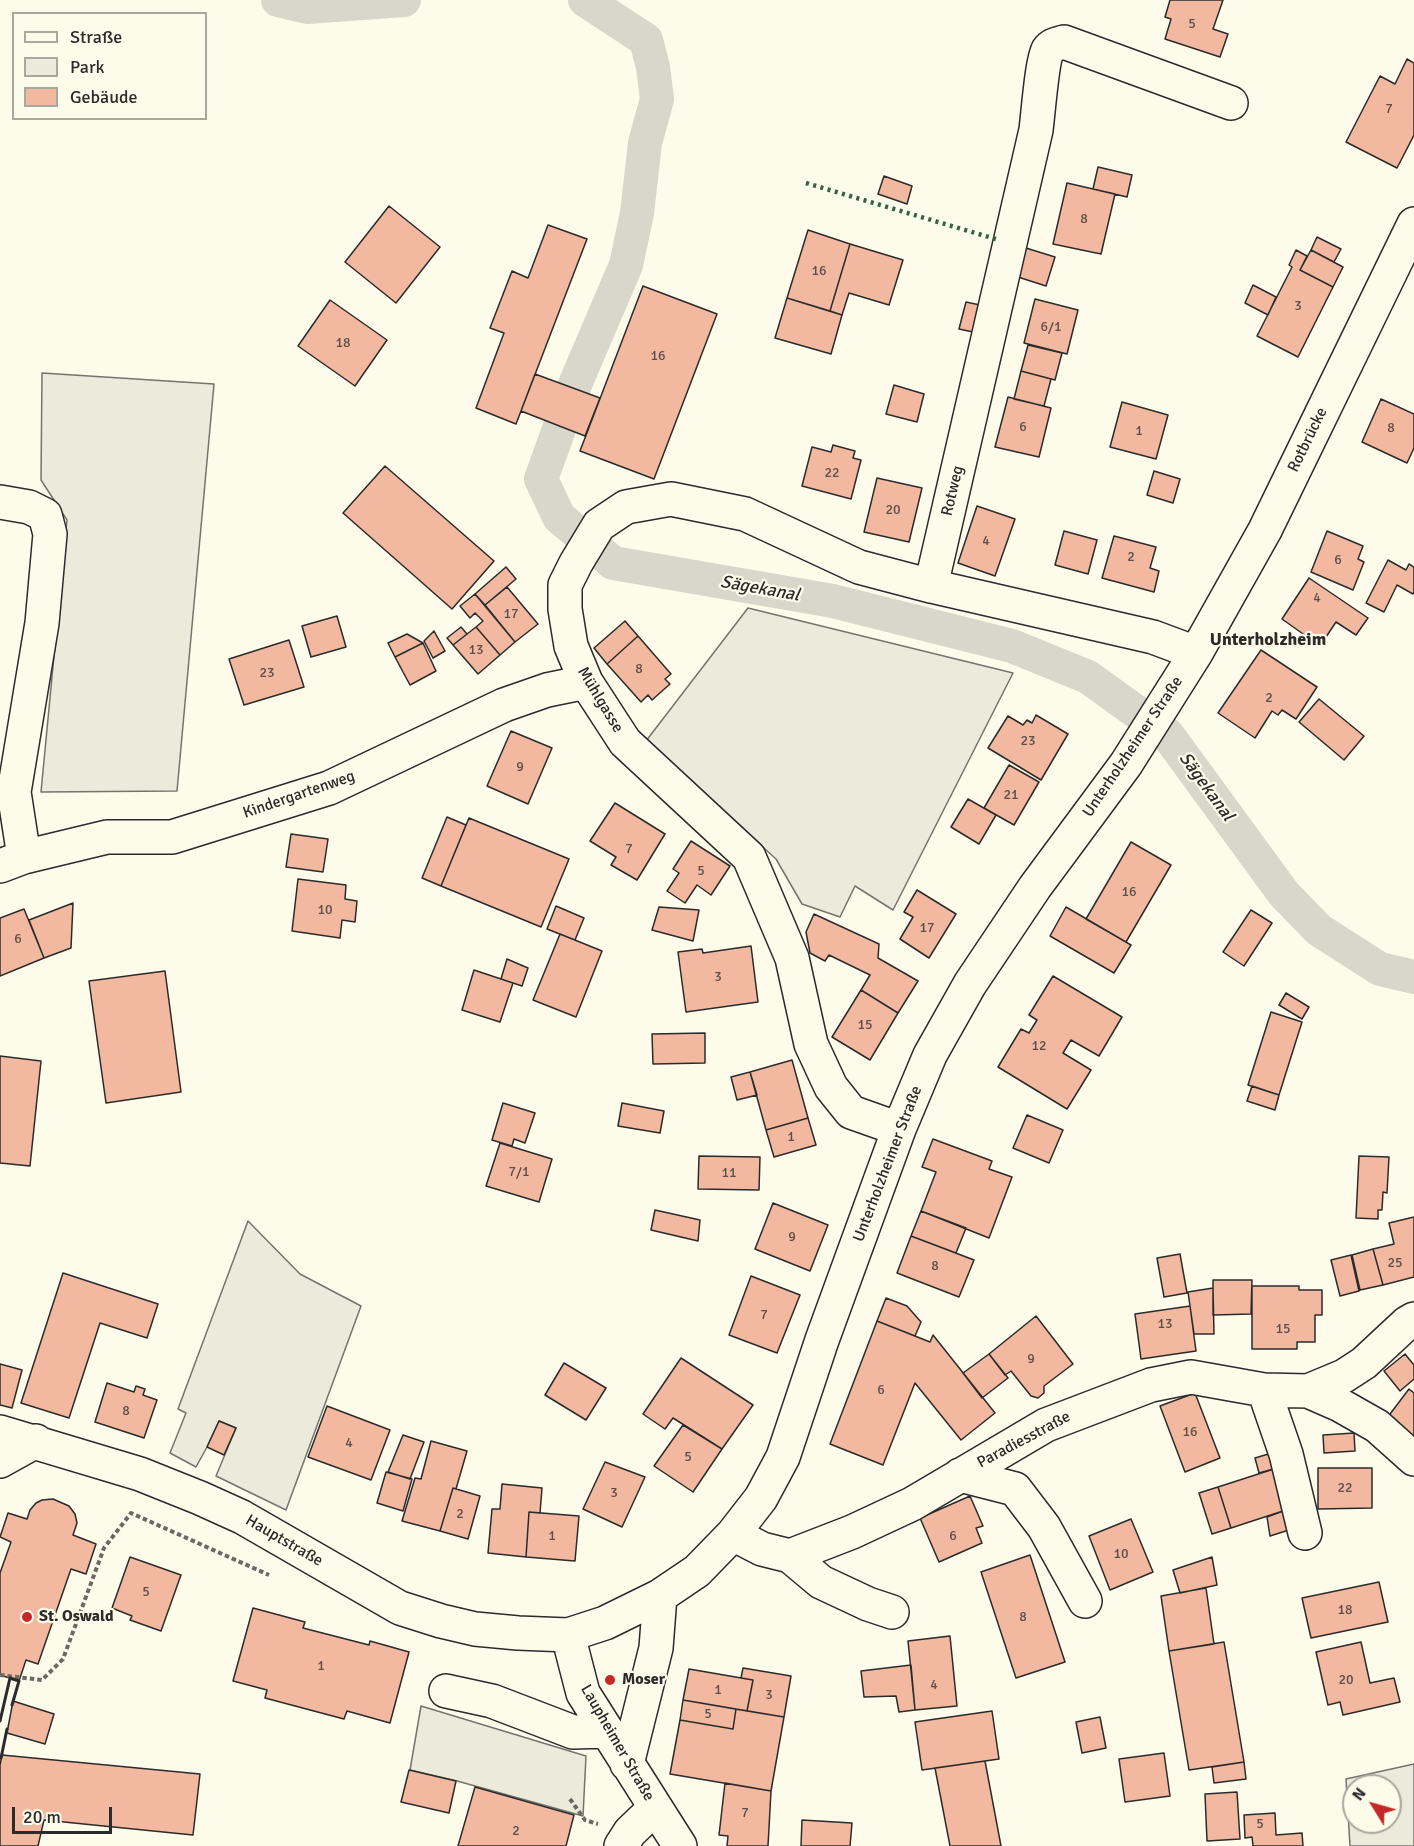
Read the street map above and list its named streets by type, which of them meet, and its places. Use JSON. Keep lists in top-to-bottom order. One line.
{"streets":{"street":["Rotbrücke","Rotweg","Mühlgasse","Unterholzheimer Straße","Kindergartenweg","Paradiesstraße","Hauptstraße","Laupheimer Straße"]},"crossings":[["Rotbrücke","Unterholzheimer Straße"],["Rotweg","Mühlgasse"],["Mühlgasse","Unterholzheimer Straße"],["Mühlgasse","Kindergartenweg"],["Unterholzheimer Straße","Hauptstraße"],["Unterholzheimer Straße","Laupheimer Straße"],["Hauptstraße","Laupheimer Straße"]],"districts":["Unterholzheim"],"water":["Sägekanal"],"places":["St. Oswald","Moser"],"house_numbers":["5","7","8","16","3","6/1","18","16","6","8","1","22","20","4","2","6","4","17","13","8","23","2","23","9","21","7","5","16","10","17","6","3","15","12","1","7/1","11","9","25","8","7","13","15","9","6","8","16","4","5","22","3","2","1","6","10","5","18","8","1","20","4","1","3","5","7","5","2"],"legend":["Straße","Park","Gebäude"],"scale_bar":"20 m","north":"top left"}
